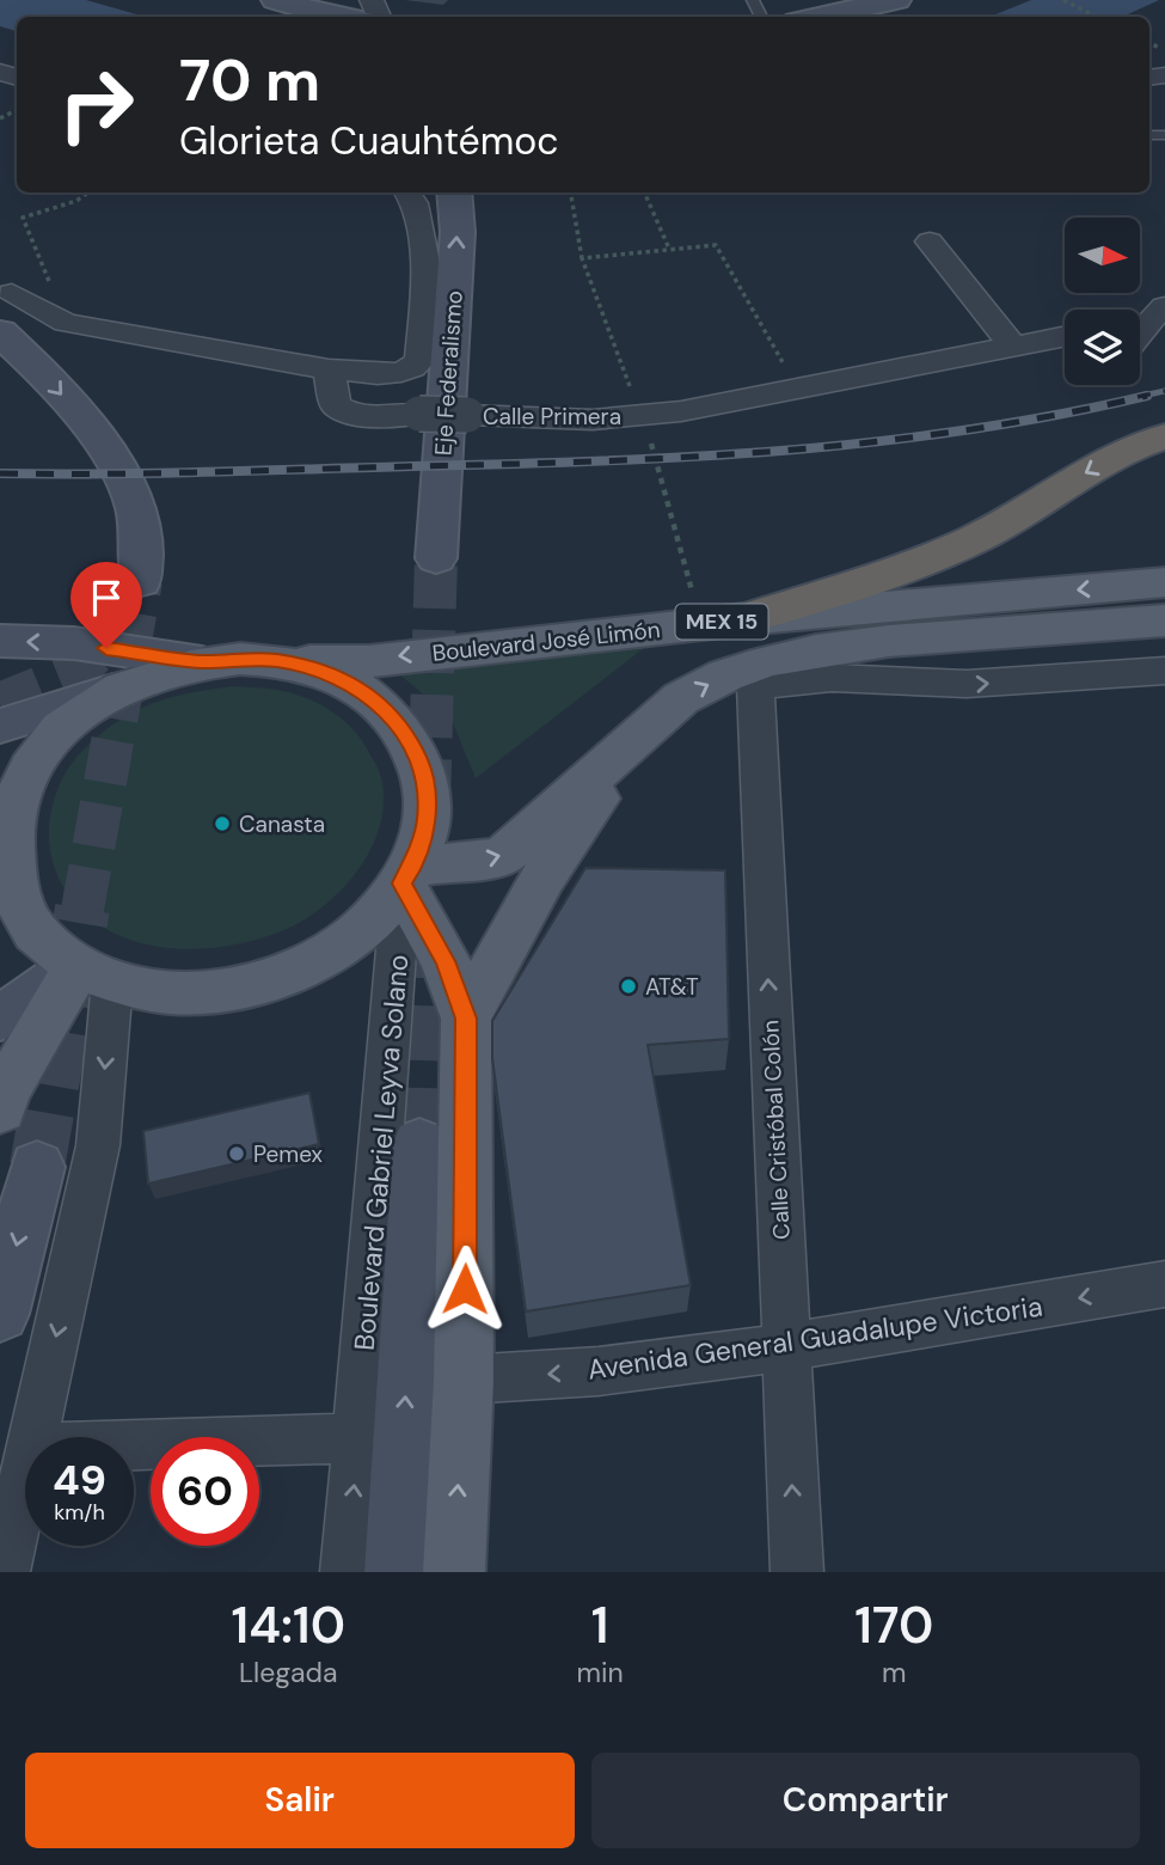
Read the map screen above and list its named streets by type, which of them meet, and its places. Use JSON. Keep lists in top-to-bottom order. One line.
{"streets":{"main road":["Eje Federalismo","MEX 15","Boulevard José Limón","Boulevard Gabriel Leyva Solano"],"street":["Calle Primera","Calle Cristóbal Colón","Avenida General Guadalupe Victoria"]},"crossings":[["MEX 15","Boulevard Gabriel Leyva Solano"],["Calle Cristóbal Colón","Avenida General Guadalupe Victoria"],["Boulevard Gabriel Leyva Solano","Avenida General Guadalupe Victoria"]],"one_way":["Eje Federalismo","Calle Cristóbal Colón","Avenida General Guadalupe Victoria"],"places":["Canasta","AT&T","Pemex"],"north":"right","page":{"turn":["70 m","Glorieta Cuauhtémoc"],"speed":"49 km/h","limit":"60","eta":["14:10","Llegada","1","min","170","m"],"buttons":["Salir","Compartir"]}}
